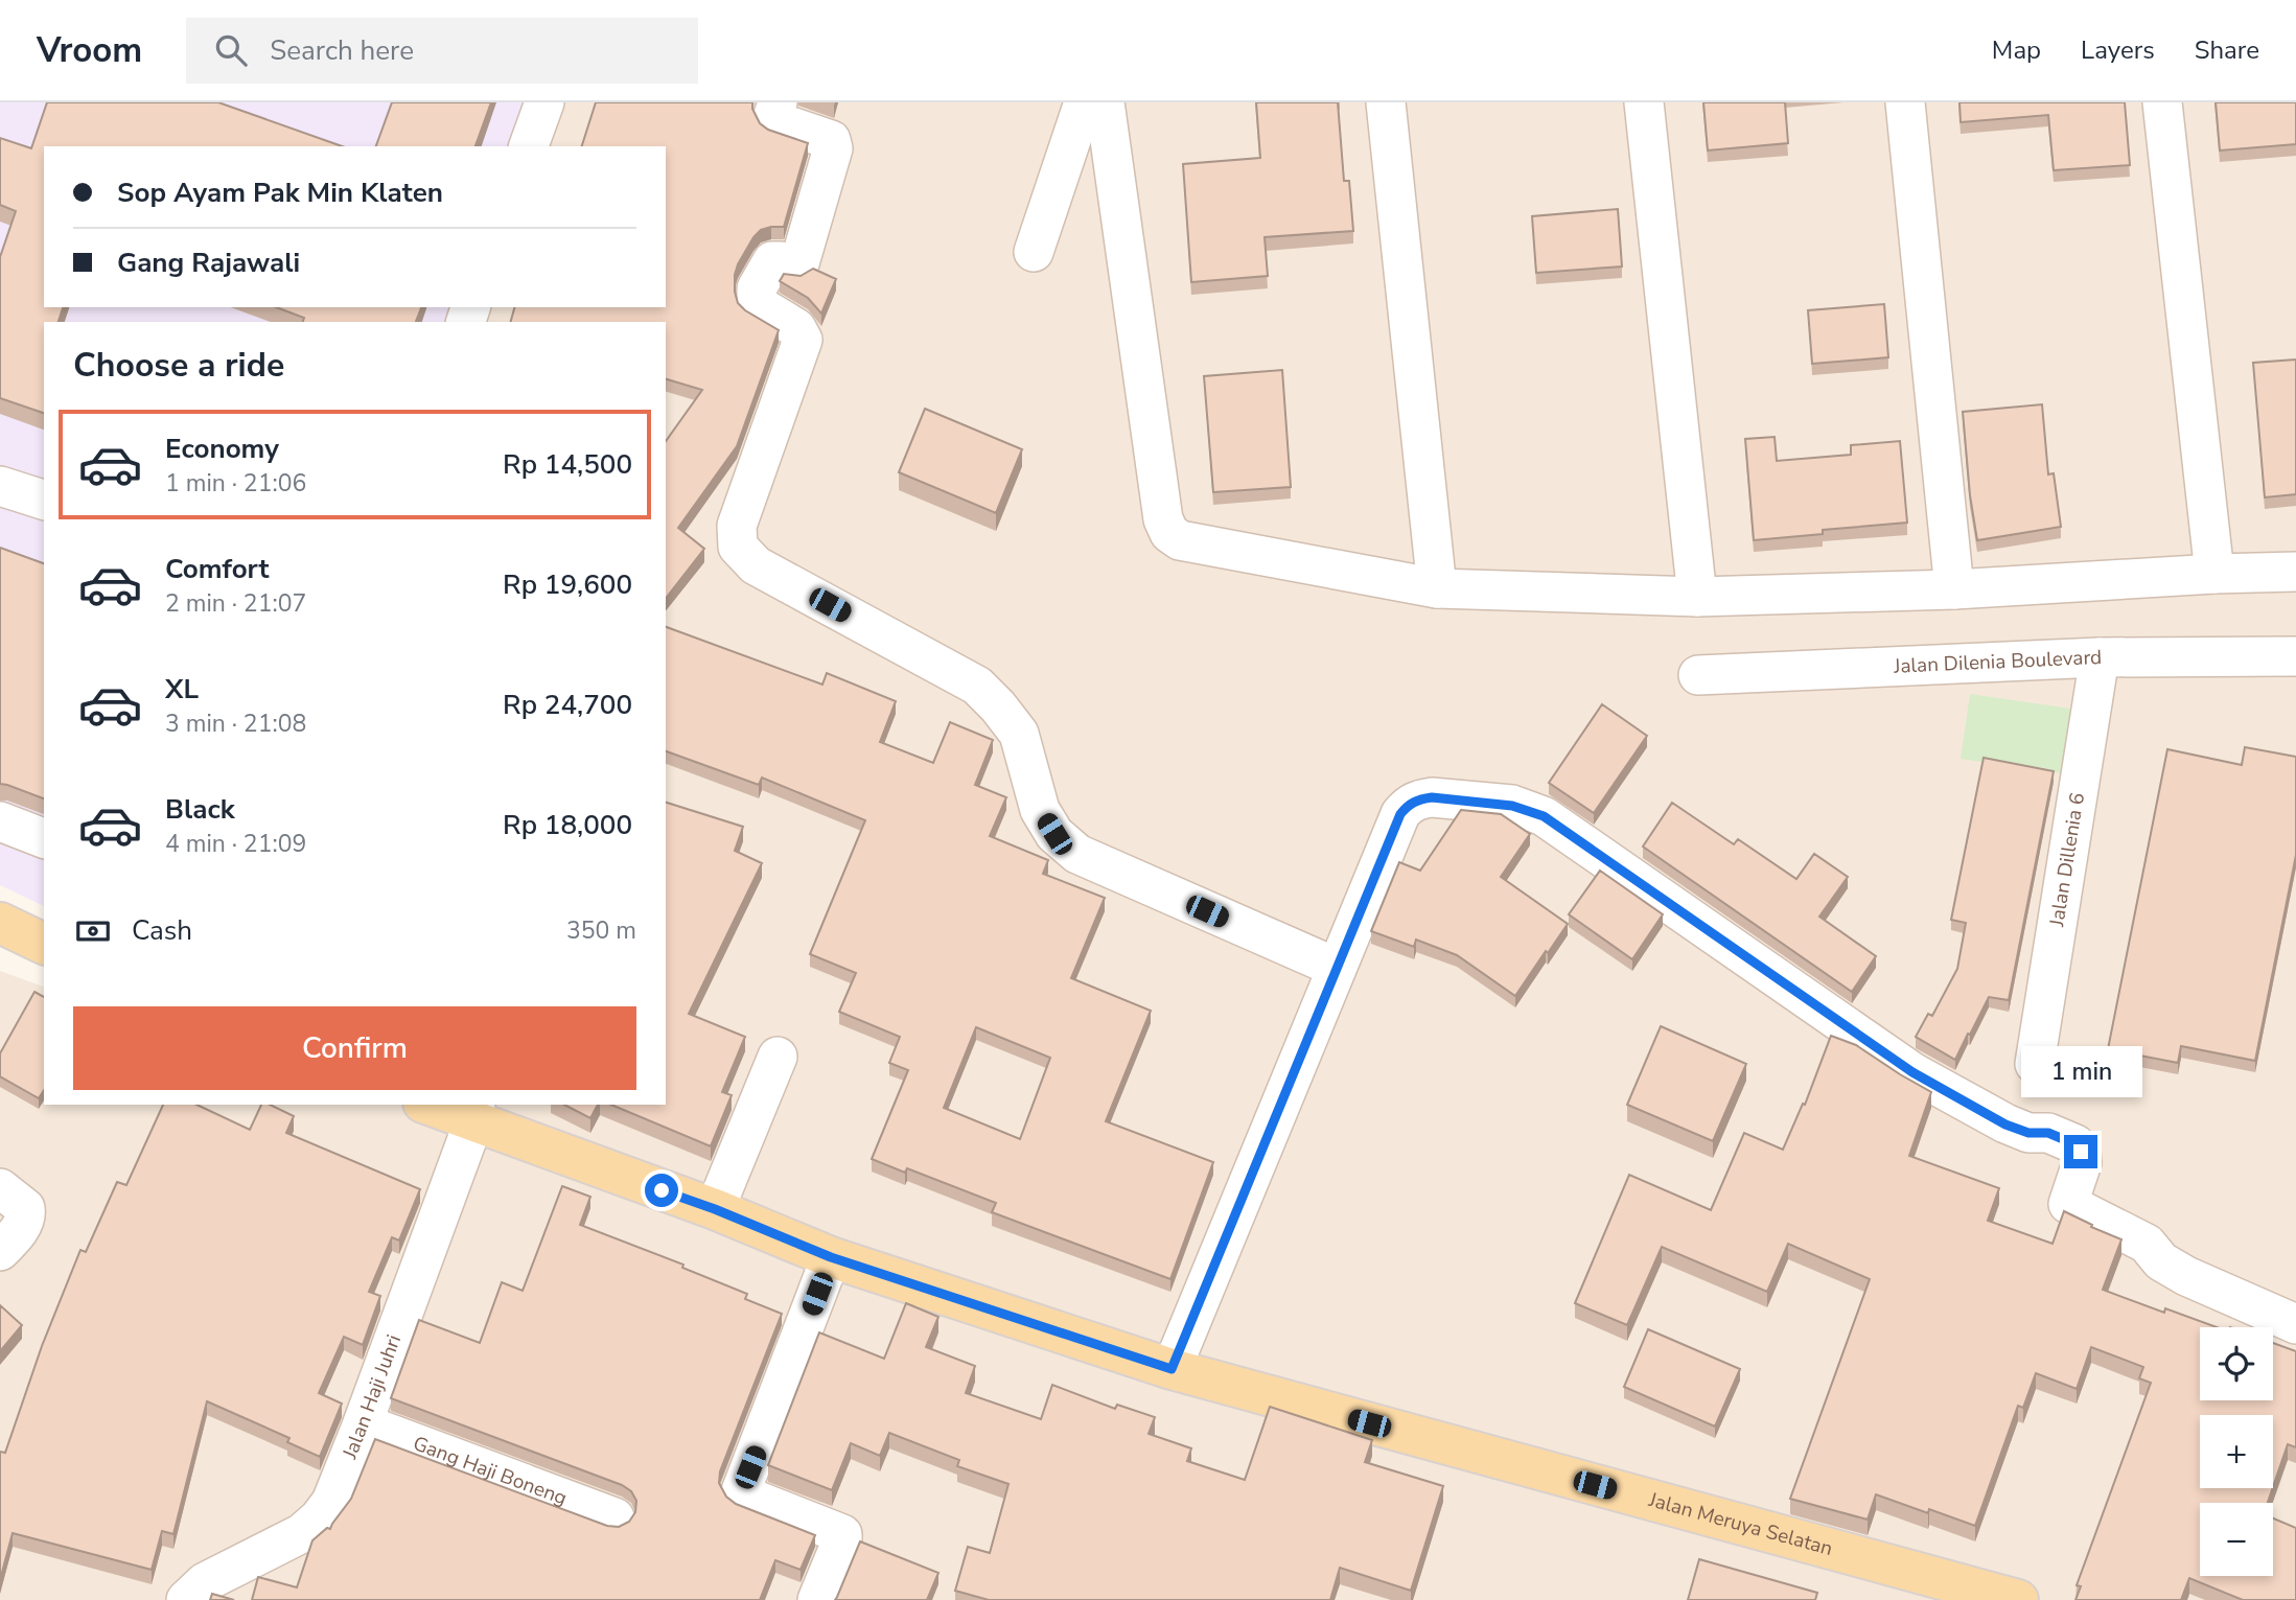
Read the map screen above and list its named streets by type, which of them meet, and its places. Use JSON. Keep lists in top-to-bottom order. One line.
{"streets":{"main road":["Jalan Meruya Selatan"],"street":["Jalan Dilenia Boulevard","Jalan Dillenia 6","Jalan Haji Juhri","Gang Haji Boneng"]},"crossings":[["Jalan Dilenia Boulevard","Jalan Dillenia 6"],["Jalan Haji Juhri","Gang Haji Boneng"],["Jalan Haji Juhri","Jalan Meruya Selatan"]],"page":{"header":"Vroom","search":"Search here","nav":["Map","Layers","Share"],"banner":["Sop Ayam Pak Min Klaten","Gang Rajawali"],"heading":"Choose a ride","list":[{"name":"Economy","note":"1 min · 21:06","value":"Rp 14,500"},{"name":"Comfort","note":"2 min · 21:07","value":"Rp 19,600"},{"name":"XL","note":"3 min · 21:08","value":"Rp 24,700"},{"name":"Black","note":"4 min · 21:09","value":"Rp 18,000"}],"pay":["Cash","350 m"],"buttons":"Confirm","bubble":"1 min","map_buttons":["+","−"]}}
